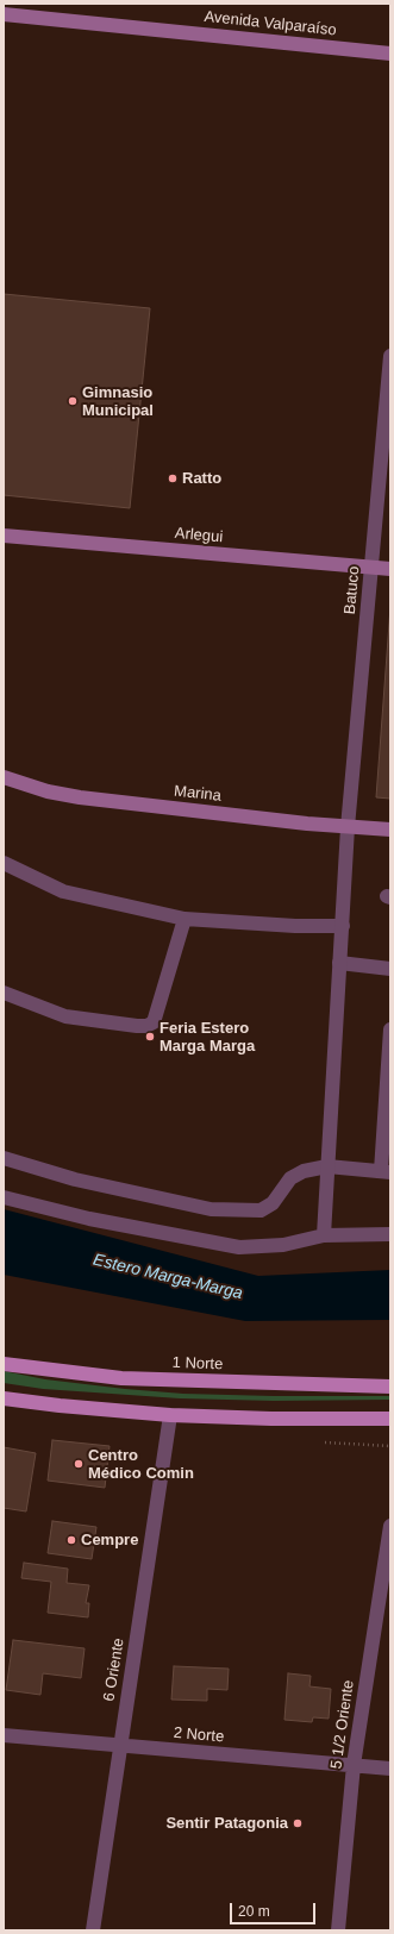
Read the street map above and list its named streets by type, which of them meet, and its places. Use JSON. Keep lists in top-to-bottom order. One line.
{"streets":{"main road":["Avenida Valparaíso","Arlegui","Marina","1 Norte"],"street":["Batuco","6 Oriente","5 1/2 Oriente","2 Norte"]},"crossings":[["Arlegui","Batuco"],["Batuco","Marina"],["6 Oriente","2 Norte"],["5 1/2 Oriente","2 Norte"]],"water":["Estero Marga-Marga"],"places":["Gimnasio Municipal","Ratto","Feria Estero Marga Marga","Centro Médico Comin","Cempre","Sentir Patagonia"],"scale_bar":"20 m"}
